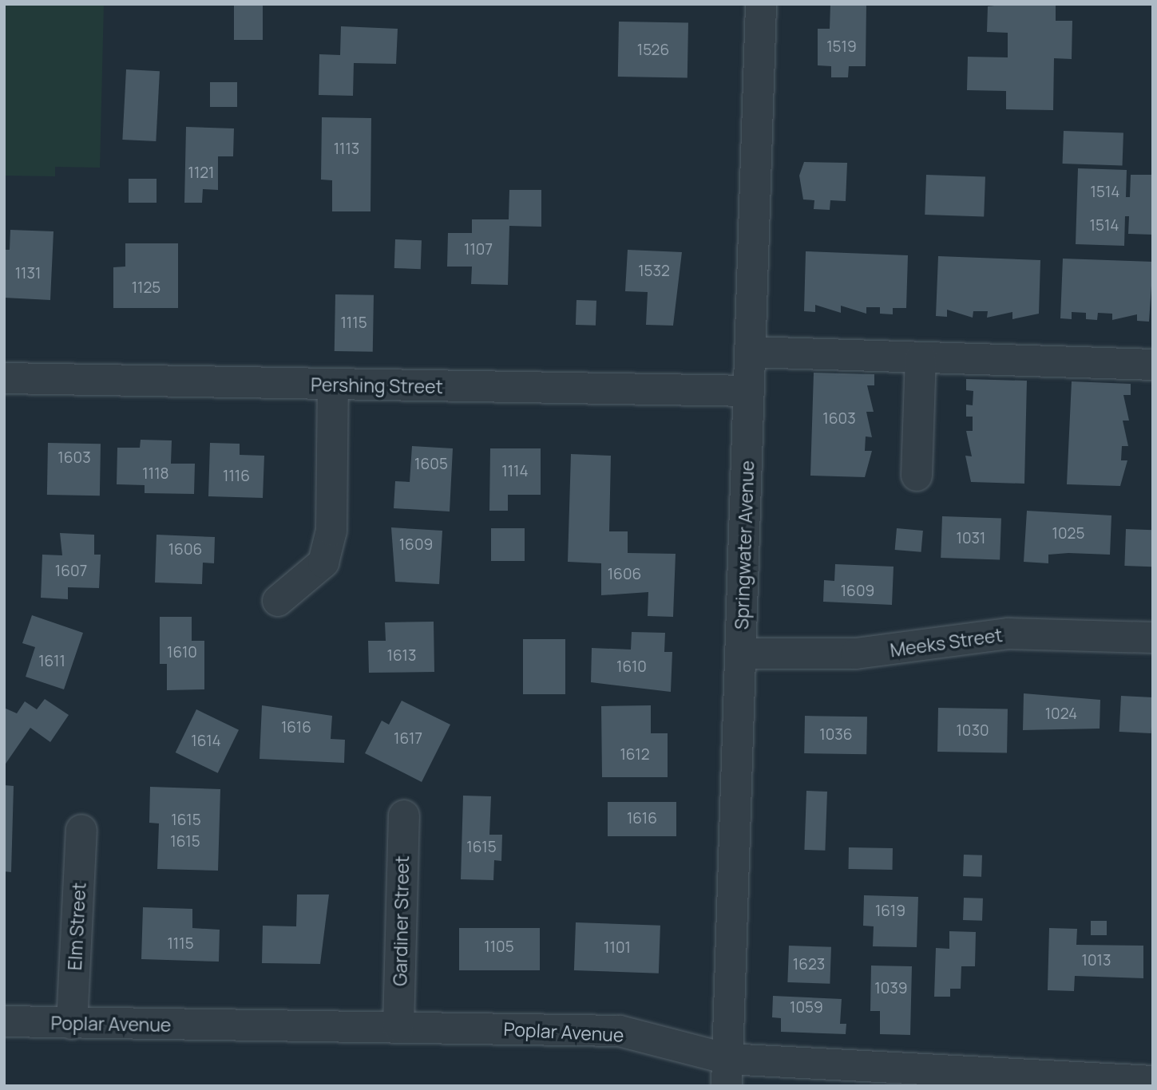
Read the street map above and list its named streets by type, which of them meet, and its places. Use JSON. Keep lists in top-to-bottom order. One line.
{"streets":{"street":["Pershing Street","Springwater Avenue","Meeks Street","Gardiner Street","Elm Street","Poplar Avenue"]},"crossings":[["Pershing Street","Springwater Avenue"],["Springwater Avenue","Meeks Street"],["Springwater Avenue","Poplar Avenue"],["Gardiner Street","Poplar Avenue"],["Elm Street","Poplar Avenue"]],"house_numbers":["1519","1526","1113","1121","1514","1514","1107","1532","1131","1125","1115","1603","1603","1605","1114","1118","1116","1025","1031","1609","1606","1607","1606","1609","1610","1613","1611","1610","1024","1616","1030","1036","1617","1614","1612","1616","1615","1615","1615","1619","1115","1105","1101","1013","1623","1039","1059"]}
